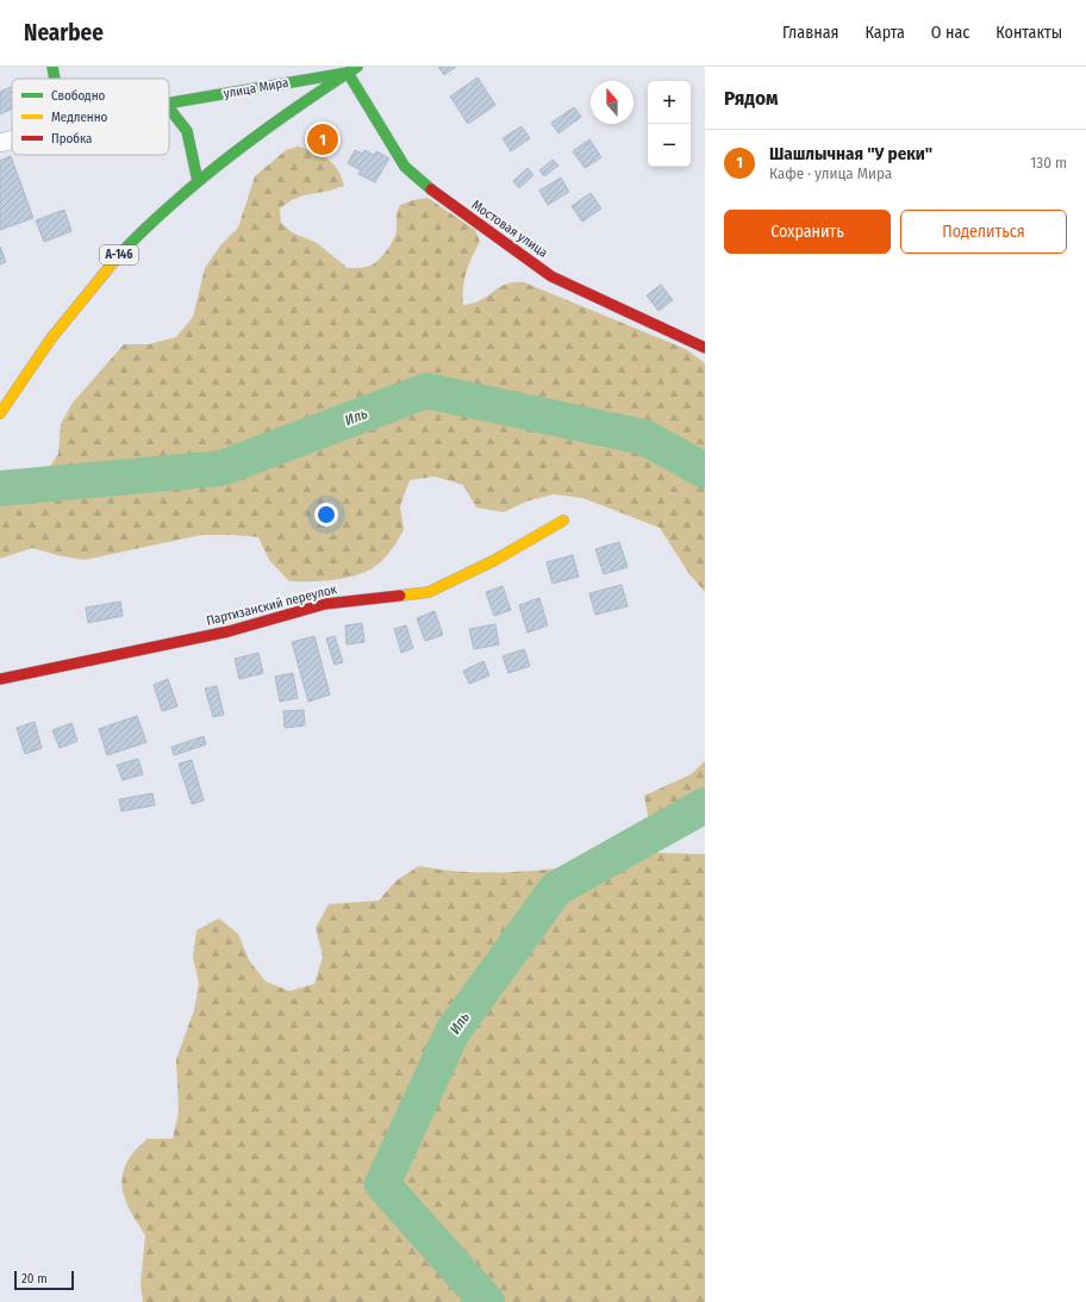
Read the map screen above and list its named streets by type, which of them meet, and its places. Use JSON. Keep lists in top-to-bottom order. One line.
{"streets":{"main road":["улица Мира","Мостовая улица","А-146","Партизанский переулок"]},"crossings":[["улица Мира","Мостовая улица"]],"water":["Иль"],"legend":["Свободно","Медленно","Пробка"],"scale_bar":"20 m","north":"top","page":{"header":"Nearbee","nav":["Главная","Карта","О нас","Контакты"],"heading":"Рядом","map_buttons":["+","−"],"pins":"1","list":[{"mark":"1","name":"Шашлычная \"У реки\"","note":"Кафе · улица Мира","value":"130 m"}],"buttons":["Сохранить","Поделиться"],"scale":"20 m"}}
